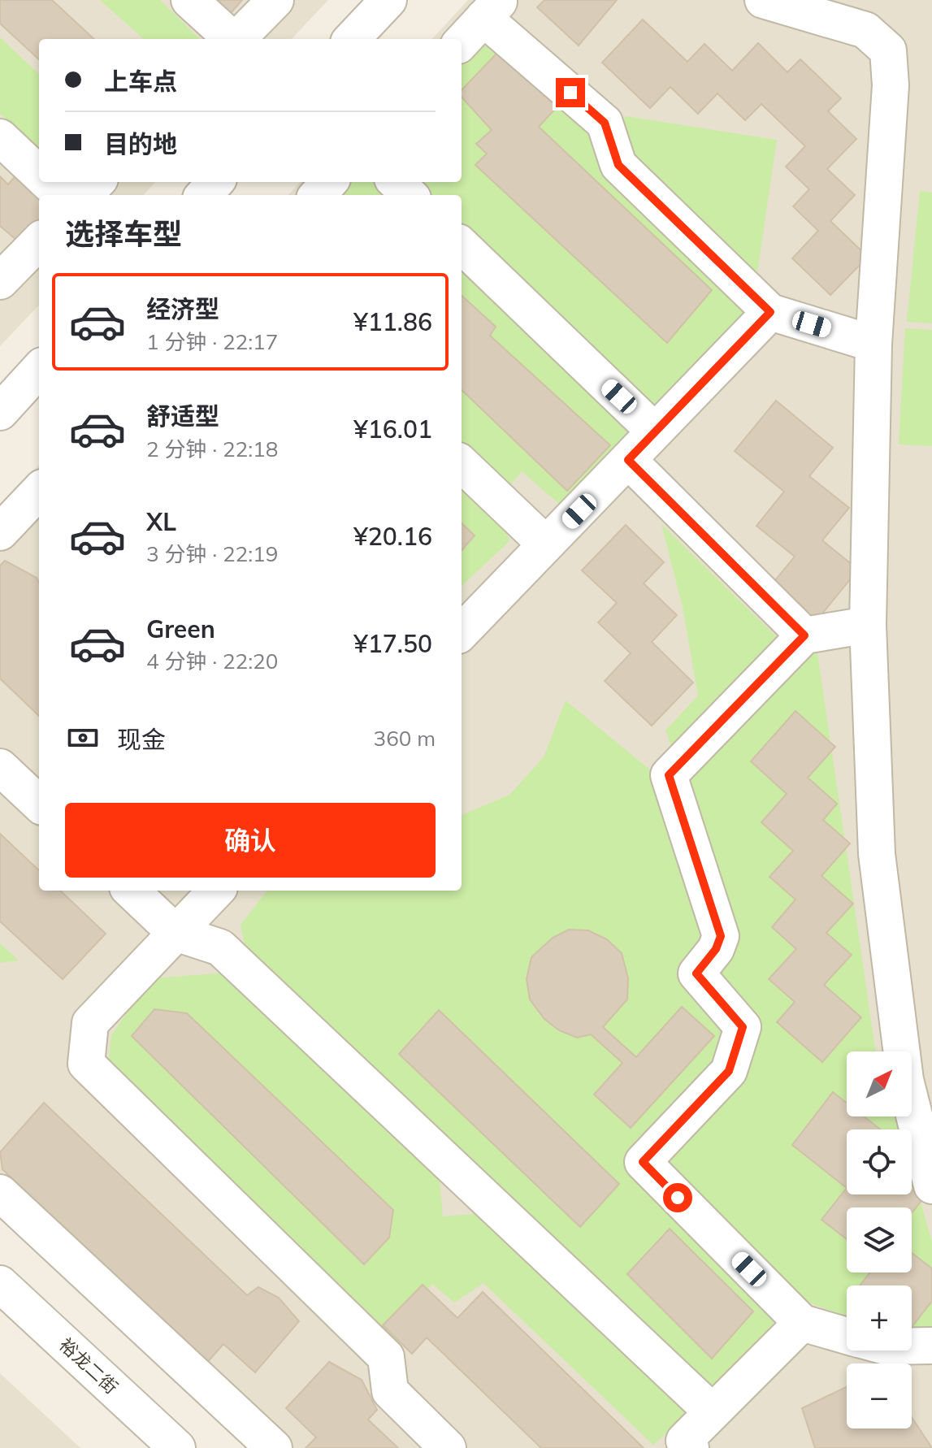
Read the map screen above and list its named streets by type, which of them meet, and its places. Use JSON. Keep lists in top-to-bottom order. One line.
{"streets":{"street":["裕龙二街"]},"north":"top right","page":{"banner":["上车点","目的地"],"heading":"选择车型","list":[{"name":"经济型","note":"1 分钟 · 22:17","value":"¥11.86"},{"name":"舒适型","note":"2 分钟 · 22:18","value":"¥16.01"},{"name":"XL","note":"3 分钟 · 22:19","value":"¥20.16"},{"name":"Green","note":"4 分钟 · 22:20","value":"¥17.50"}],"pay":["现金","360 m"],"buttons":"确认","map_buttons":["+","−"]}}
